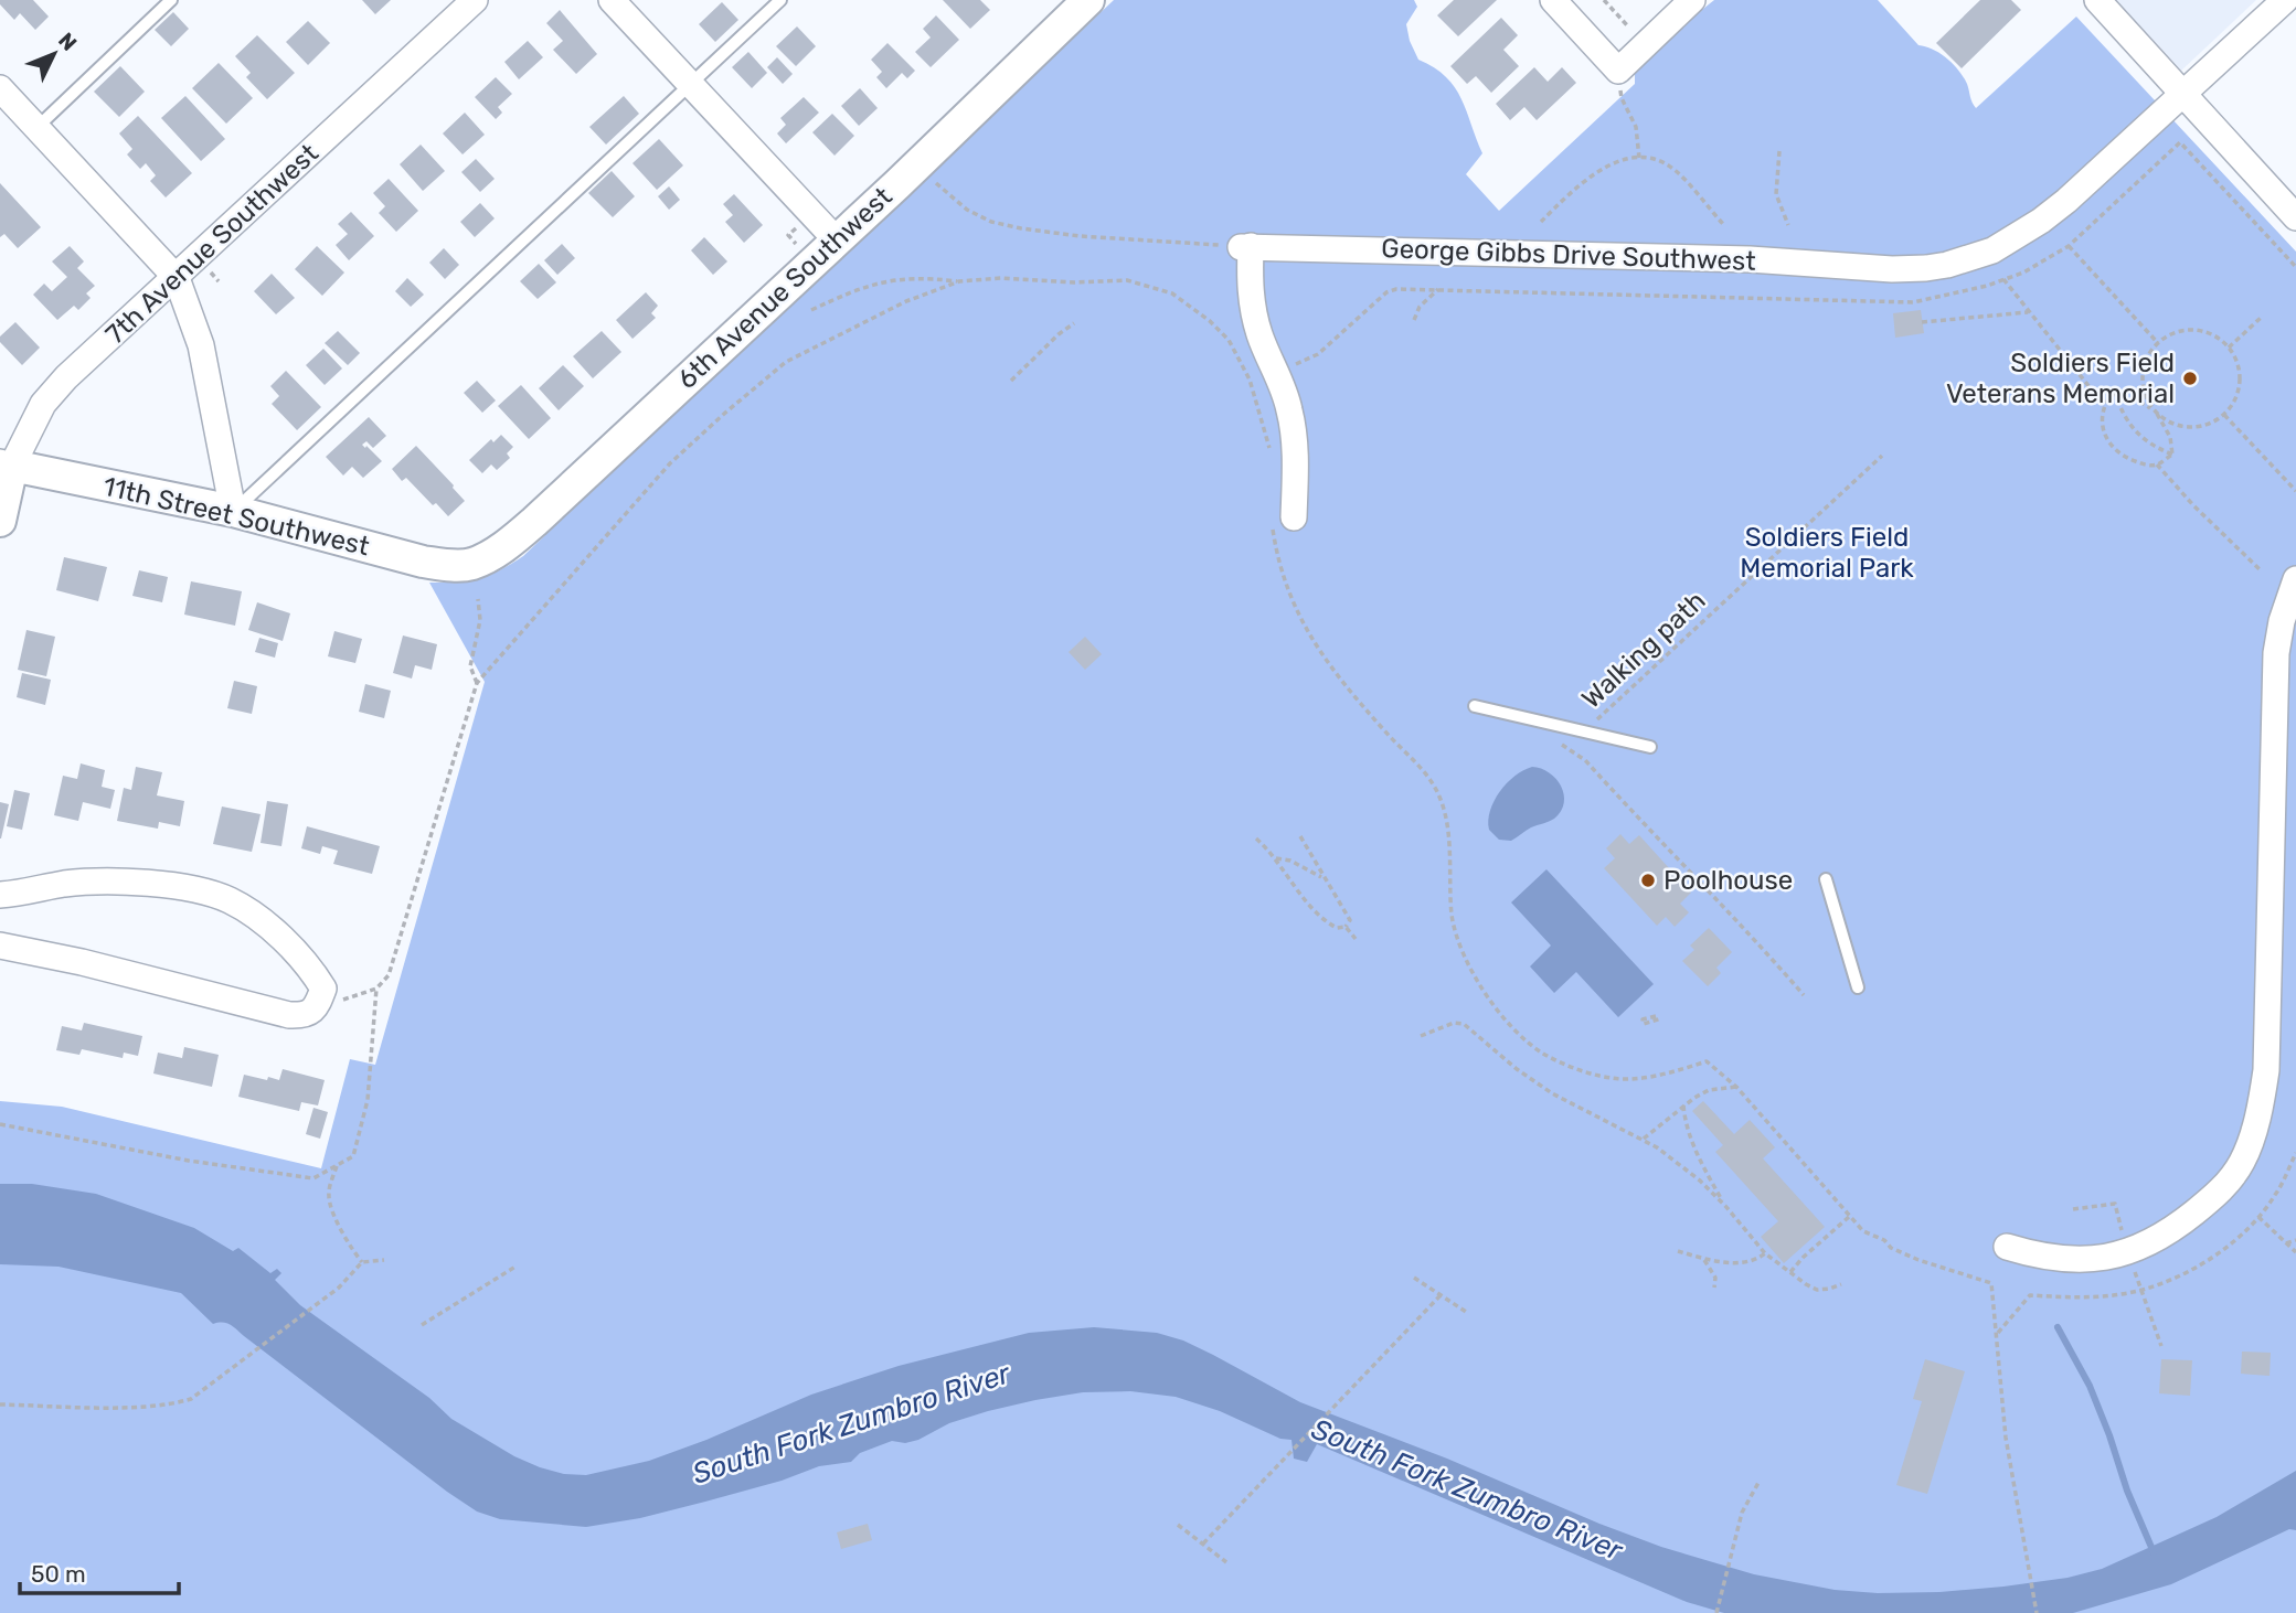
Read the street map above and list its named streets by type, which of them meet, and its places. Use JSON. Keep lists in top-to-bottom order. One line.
{"streets":{"street":["7th Avenue Southwest","George Gibbs Drive Southwest","6th Avenue Southwest","11th Street Southwest"],"path":["Walking path"]},"crossings":[["7th Avenue Southwest","11th Street Southwest"],["6th Avenue Southwest","11th Street Southwest"]],"water":["South Fork Zumbro River"],"parks":["Soldiers Field Memorial Park"],"places":["Soldiers Field Veterans Memorial","Poolhouse"],"scale_bar":"50 m","north":"top right"}
